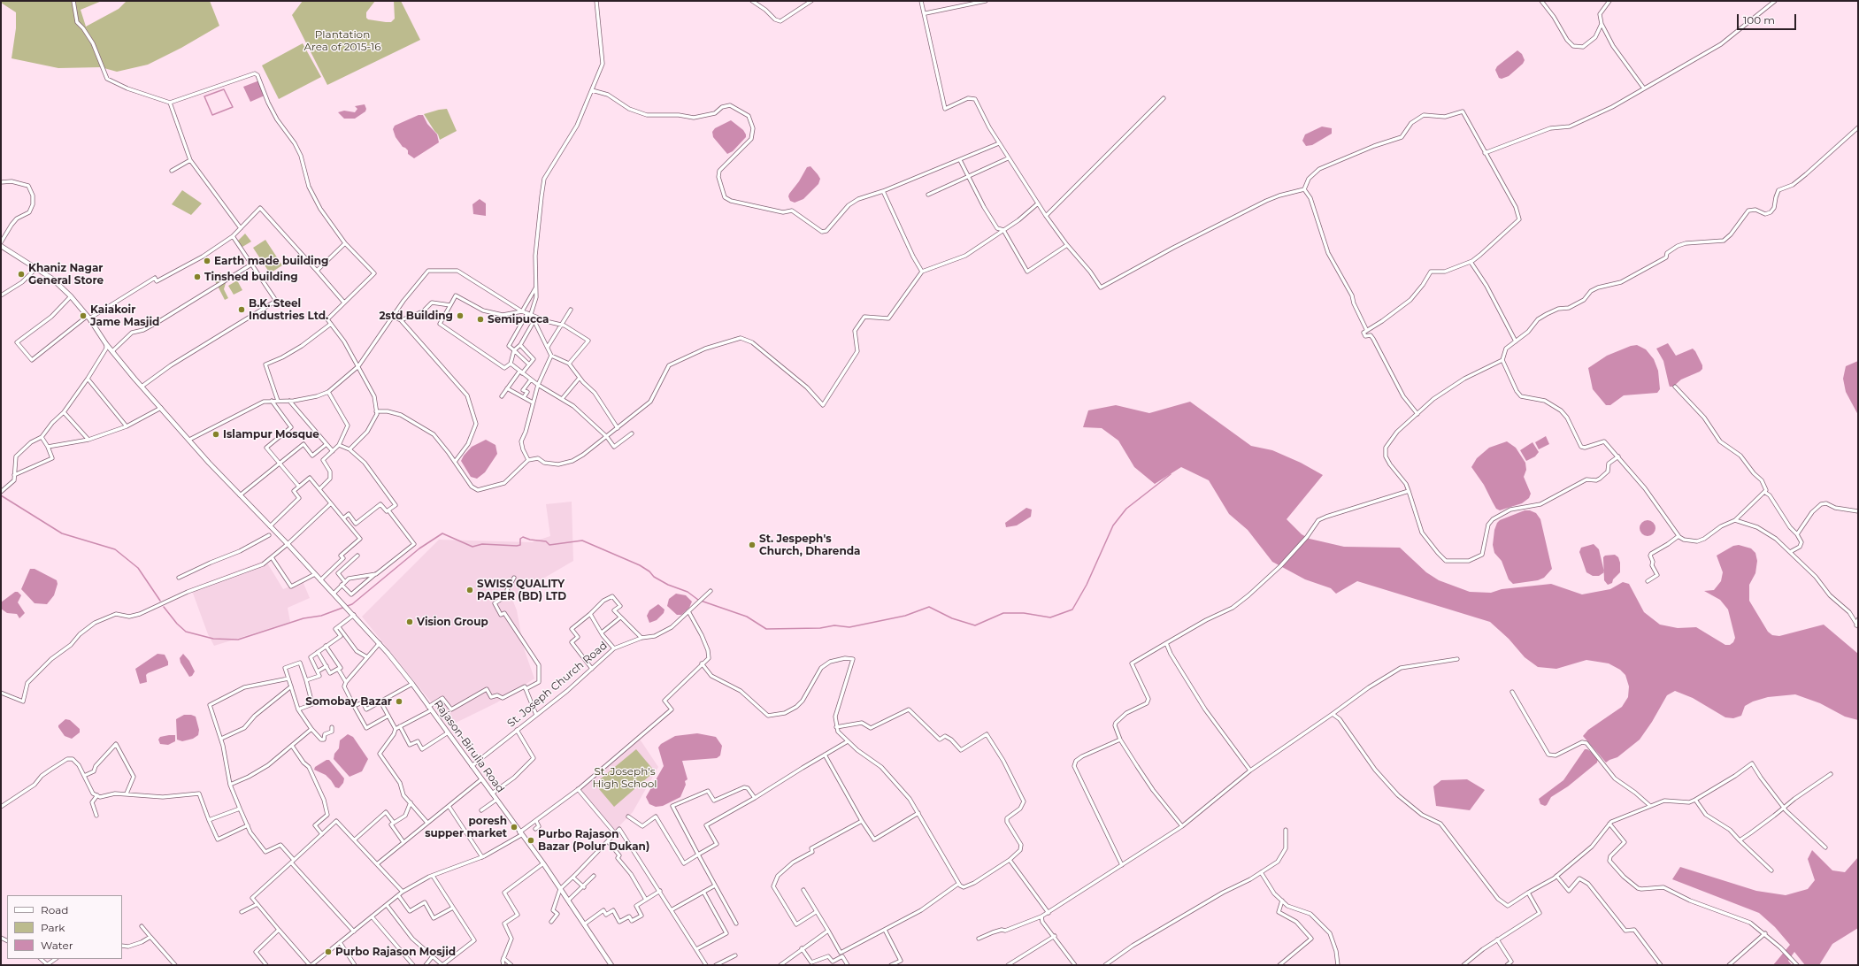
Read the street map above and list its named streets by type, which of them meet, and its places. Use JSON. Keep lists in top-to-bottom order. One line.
{"streets":{"street":["St. Joseph Church Road","Rajason-Birulia Road"]},"crossings":[["St. Joseph Church Road","Rajason-Birulia Road"]],"parks":["Plantation Area of 2015-16","St. Joseph's High School"],"places":["Earth made building","Khaniz Nagar General Store","Tinshed building","B.K. Steel Industries Ltd.","Kaiakoir Jame Masjid","2std Building","Semipucca","Islampur Mosque","St. Jespeph's Church, Dharenda","SWISS QUALITY PAPER (BD) LTD","Vision Group","Somobay Bazar","poresh supper market","Purbo Rajason Bazar (Polur Dukan)","Purbo Rajason Mosjid"],"legend":["Road","Park","Water"],"scale_bar":"100 m"}
